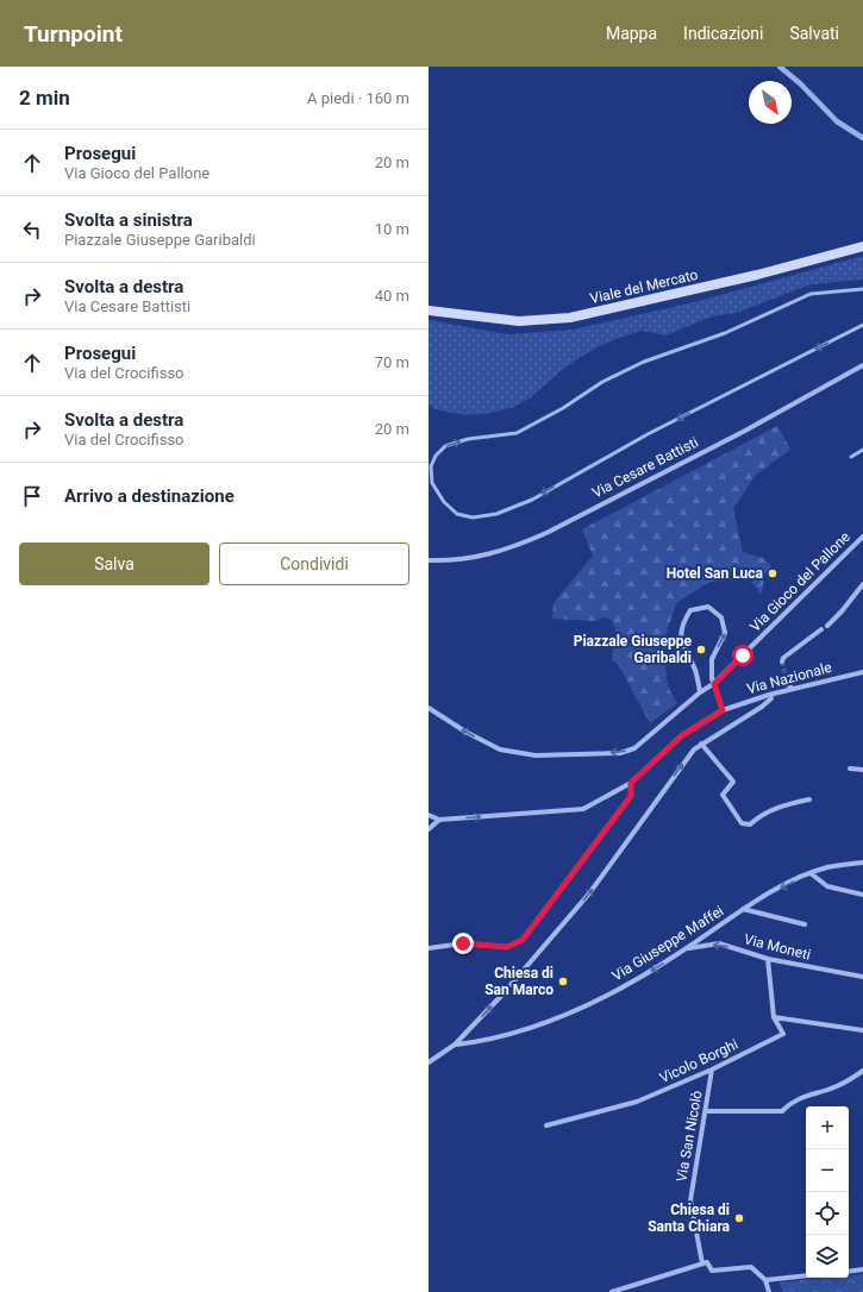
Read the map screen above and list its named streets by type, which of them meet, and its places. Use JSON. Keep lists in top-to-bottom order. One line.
{"streets":{"main road":["Viale del Mercato"],"street":["Via Cesare Battisti","Via Gioco del Pallone","Via Nazionale","Via Giuseppe Maffei","Via Moneti","Vicolo Borghi","Via San Nicolò"]},"crossings":[["Via Giuseppe Maffei","Via Moneti"],["Via Moneti","Vicolo Borghi"],["Vicolo Borghi","Via San Nicolò"]],"one_way":["Via Giuseppe Maffei"],"places":["Hotel San Luca","Piazzale Giuseppe Garibaldi","Chiesa di San Marco","Chiesa di Santa Chiara"],"north":"bottom right","page":{"header":"Turnpoint","nav":["Mappa","Indicazioni","Salvati"],"heading":["2 min","A piedi · 160 m"],"list":[["Prosegui","Via Gioco del Pallone","20 m"],["Svolta a sinistra","Piazzale Giuseppe Garibaldi","10 m"],["Svolta a destra","Via Cesare Battisti","40 m"],["Prosegui","Via del Crocifisso","70 m"],["Svolta a destra","Via del Crocifisso","20 m"],"Arrivo a destinazione"],"buttons":["Salva","Condividi"],"map_buttons":["+","−"]}}
